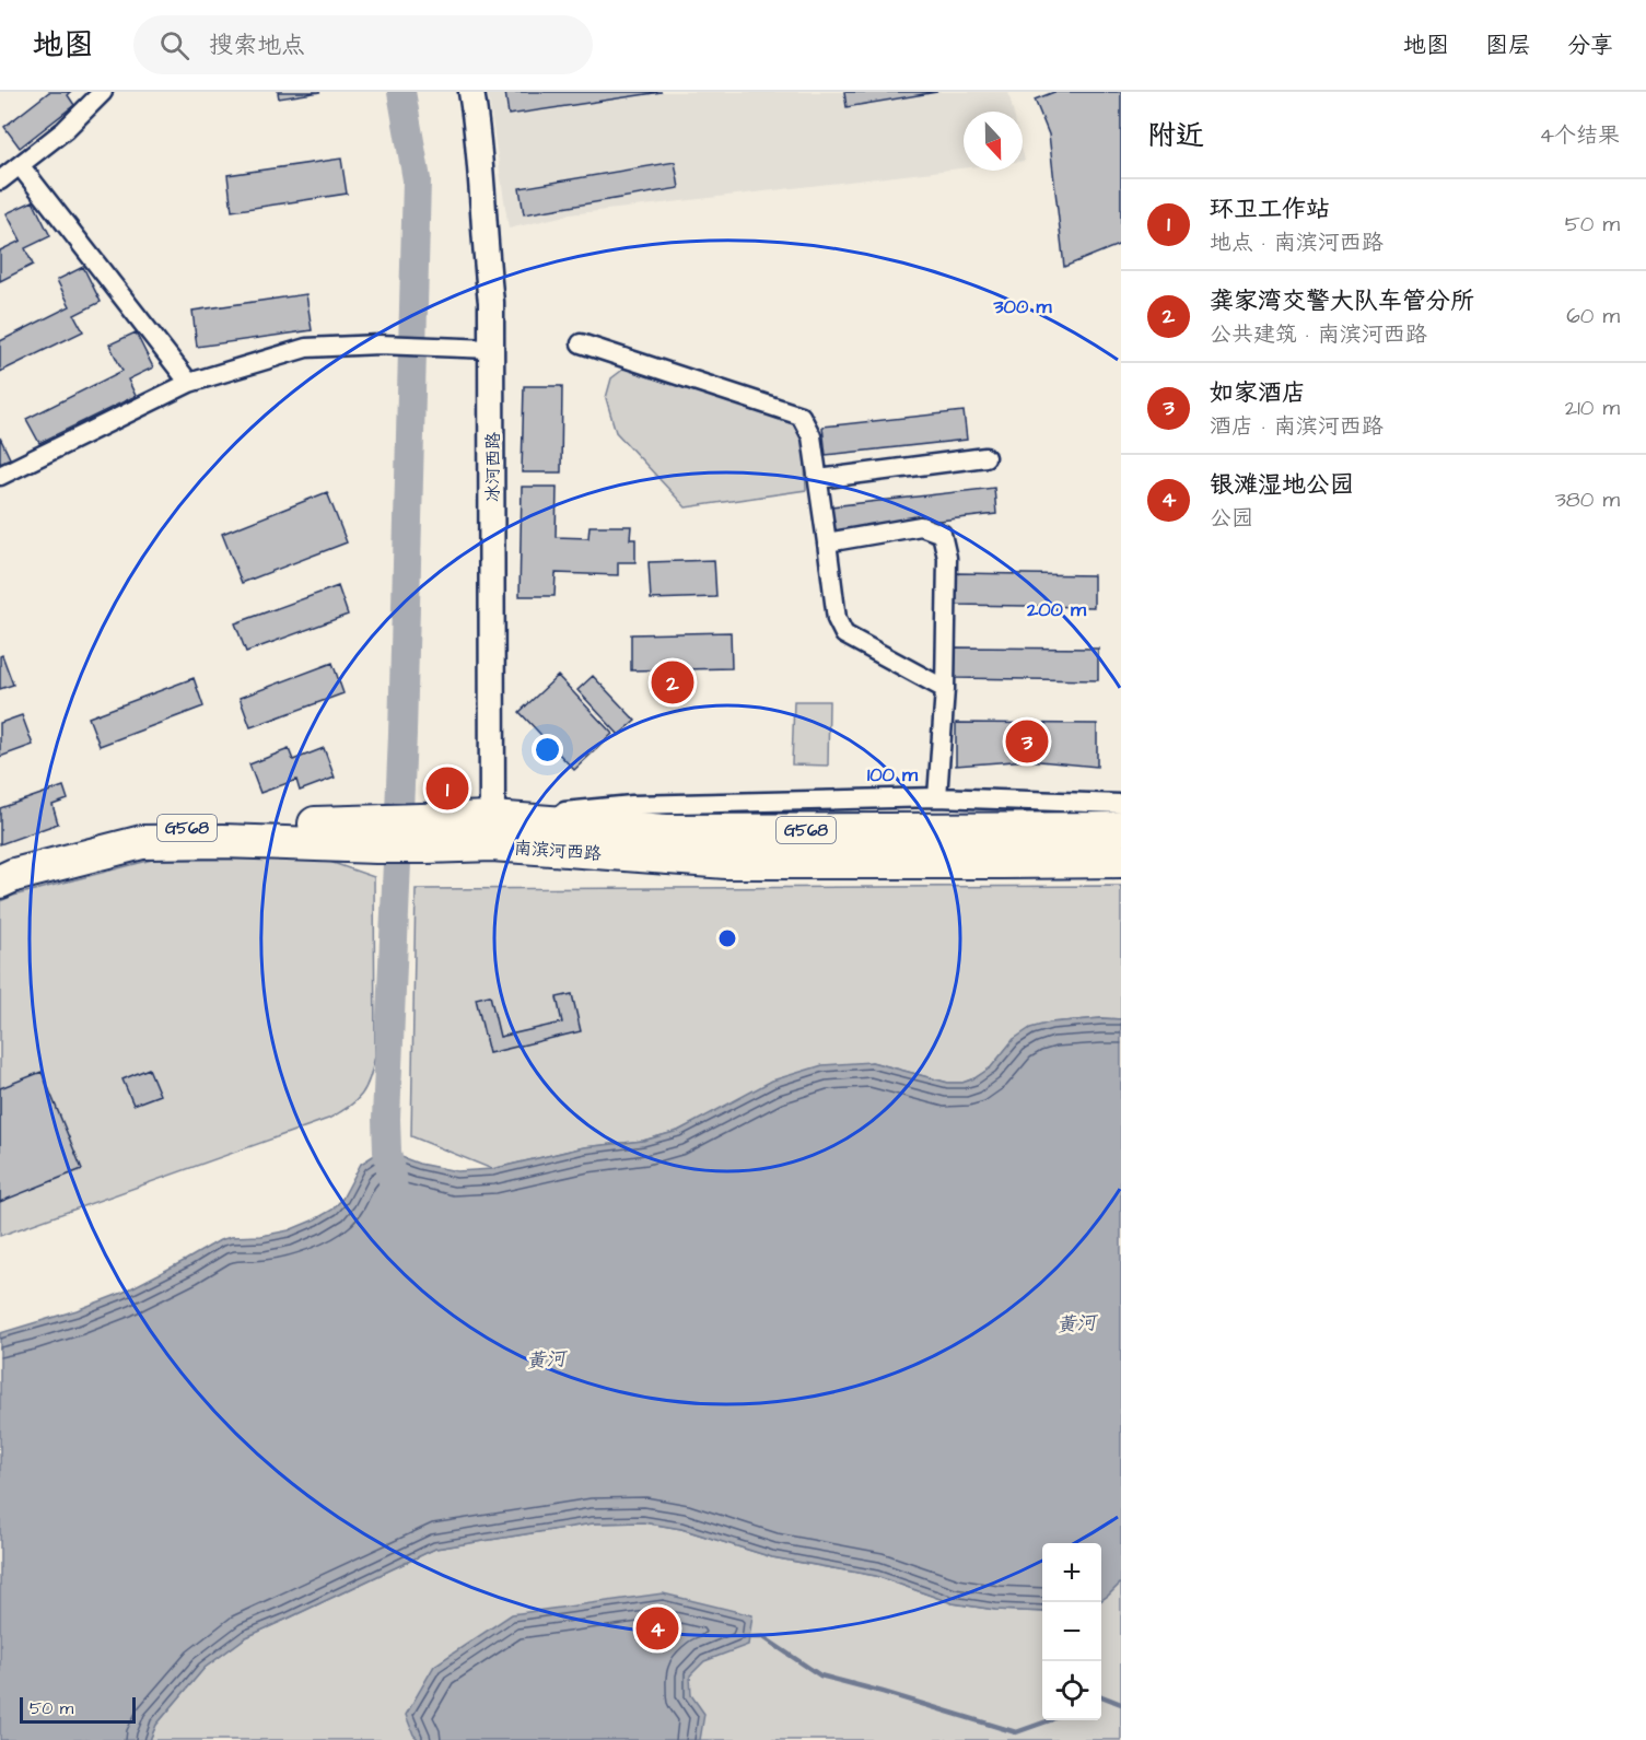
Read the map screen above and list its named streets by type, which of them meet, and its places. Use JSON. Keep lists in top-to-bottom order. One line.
{"streets":{"highway":["G568","南滨河西路"],"main road":["冰河西路"]},"crossings":[["冰河西路","南滨河西路"]],"water":["黄河"],"scale_bar":"50 m","north":"bottom","page":{"header":"地图","search":"搜索地点","nav":["地图","图层","分享"],"heading":["附近","4个结果"],"list":[{"mark":"1","name":"环卫工作站","note":"地点 · 南滨河西路","value":"50 m"},{"mark":"2","name":"龚家湾交警大队车管分所","note":"公共建筑 · 南滨河西路","value":"60 m"},{"mark":"3","name":"如家酒店","note":"酒店 · 南滨河西路","value":"210 m"},{"mark":"4","name":"银滩湿地公园","note":"公园","value":"380 m"}],"pins":["2","3","1","4"],"map_buttons":["+","−"],"scale":"50 m"},"rings":["300 m","200 m","100 m"]}
